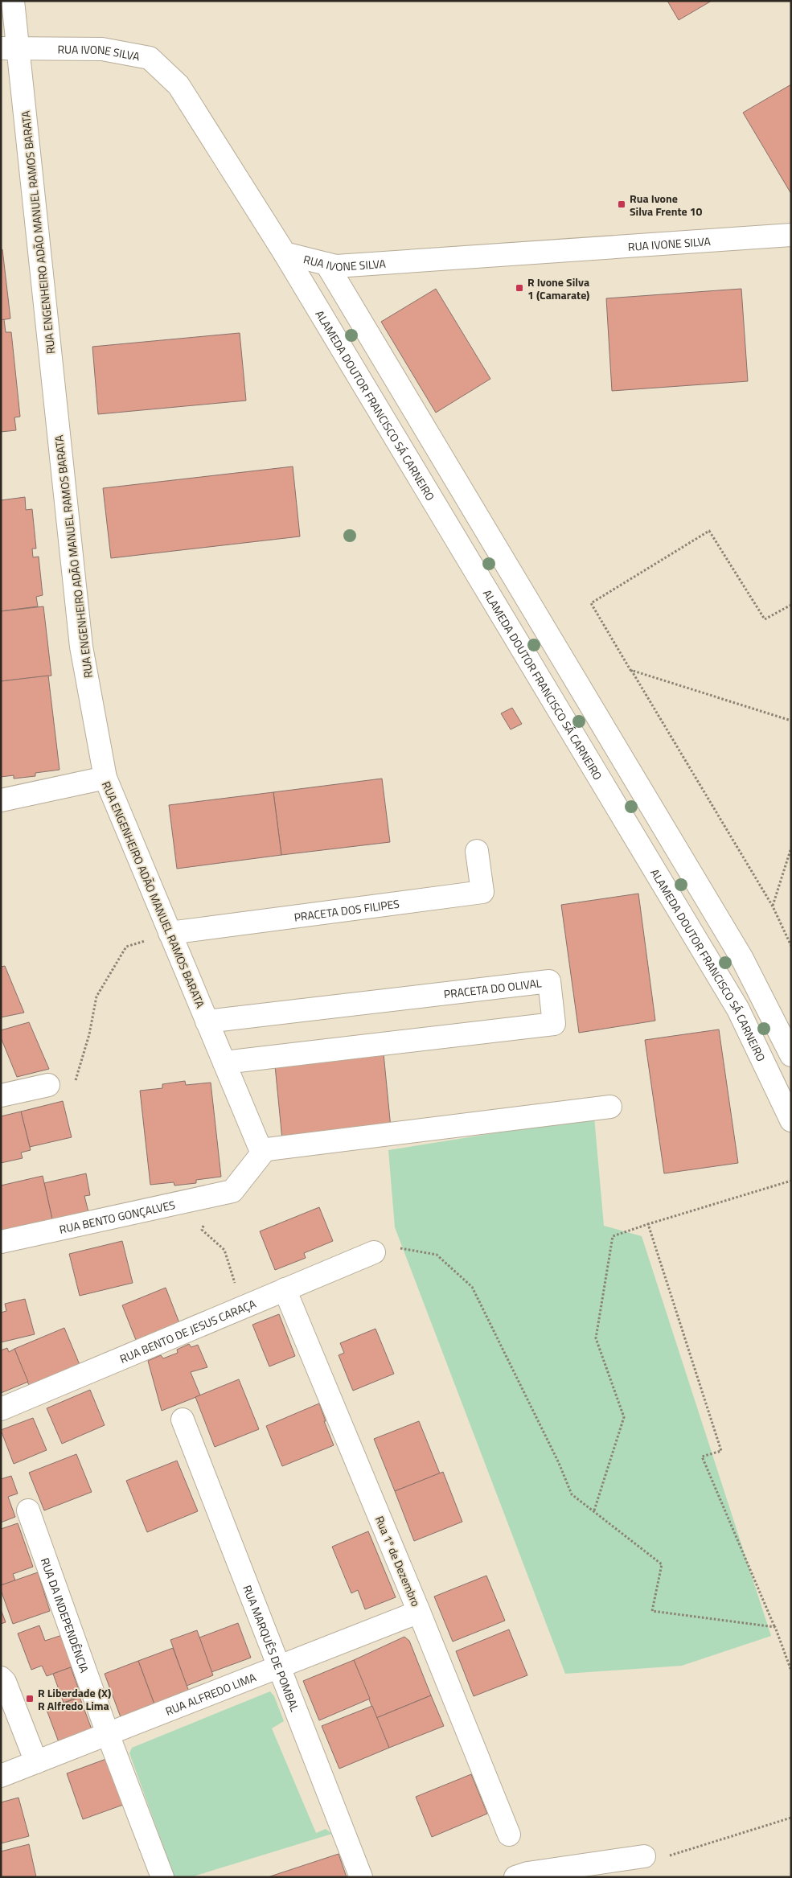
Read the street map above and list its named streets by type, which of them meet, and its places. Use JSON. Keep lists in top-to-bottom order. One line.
{"streets":{"street":["RUA IVONE SILVA","RUA ENGENHEIRO ADÃO MANUEL RAMOS BARATA","ALAMEDA DOUTOR FRANCISCO SÁ CARNEIRO","PRACETA DOS FILIPES","PRACETA DO OLIVAL","RUA BENTO GONÇALVES","RUA BENTO DE JESUS CARAÇA","Rua 1º de Dezembro","RUA DA INDEPENDÊNCIA","RUA MARQUÊS DE POMBAL","RUA ALFREDO LIMA"]},"crossings":[["RUA IVONE SILVA","RUA ENGENHEIRO ADÃO MANUEL RAMOS BARATA"],["RUA IVONE SILVA","ALAMEDA DOUTOR FRANCISCO SÁ CARNEIRO"],["RUA ENGENHEIRO ADÃO MANUEL RAMOS BARATA","PRACETA DOS FILIPES"],["RUA ENGENHEIRO ADÃO MANUEL RAMOS BARATA","PRACETA DO OLIVAL"],["RUA ENGENHEIRO ADÃO MANUEL RAMOS BARATA","RUA BENTO GONÇALVES"],["RUA BENTO DE JESUS CARAÇA","Rua 1º de Dezembro"],["Rua 1º de Dezembro","RUA ALFREDO LIMA"],["RUA DA INDEPENDÊNCIA","RUA ALFREDO LIMA"],["RUA MARQUÊS DE POMBAL","RUA ALFREDO LIMA"]],"places":{"transit":["Rua Ivone Silva Frente 10","R Ivone Silva 1 (Camarate)","R Liberdade (X) R Alfredo Lima"]}}
